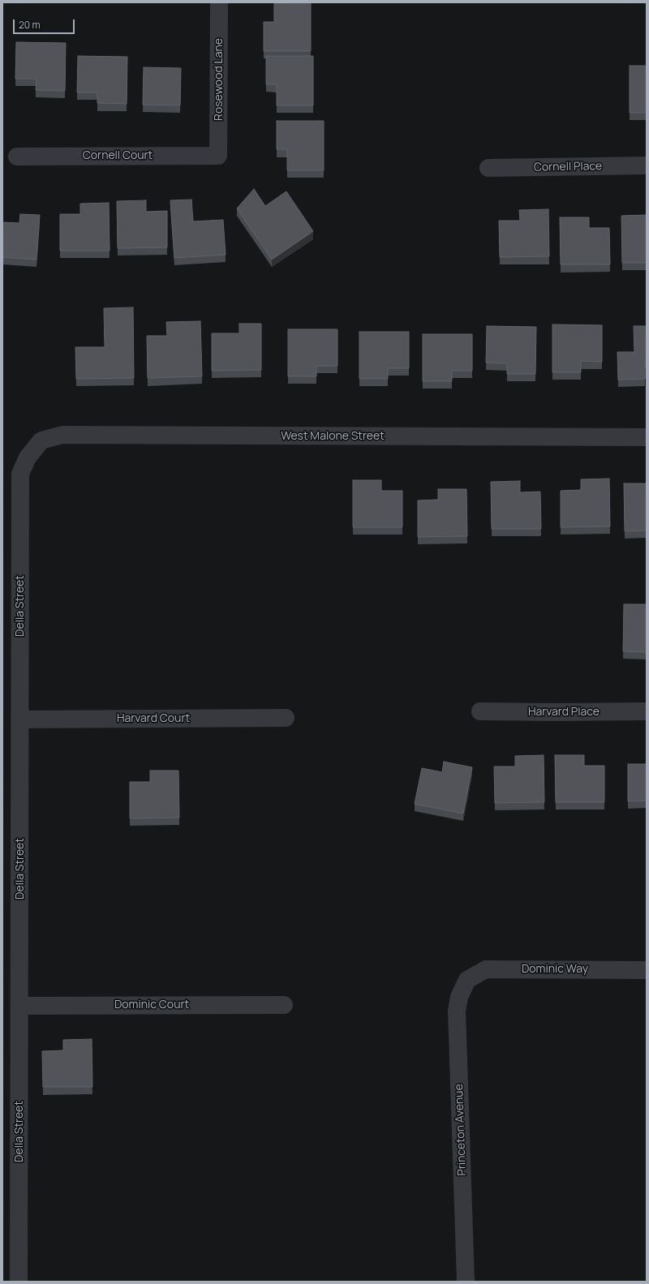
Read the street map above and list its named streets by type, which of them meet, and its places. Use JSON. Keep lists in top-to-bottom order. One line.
{"streets":{"street":["Rosewood Lane","Cornell Court","Cornell Place","West Malone Street","Della Street","Harvard Place","Harvard Court","Dominic Way","Dominic Court","Princeton Avenue"]},"crossings":[["Rosewood Lane","Cornell Court"],["West Malone Street","Della Street"],["Della Street","Harvard Court"],["Della Street","Dominic Court"],["Dominic Way","Princeton Avenue"]],"scale_bar":"20 m"}
